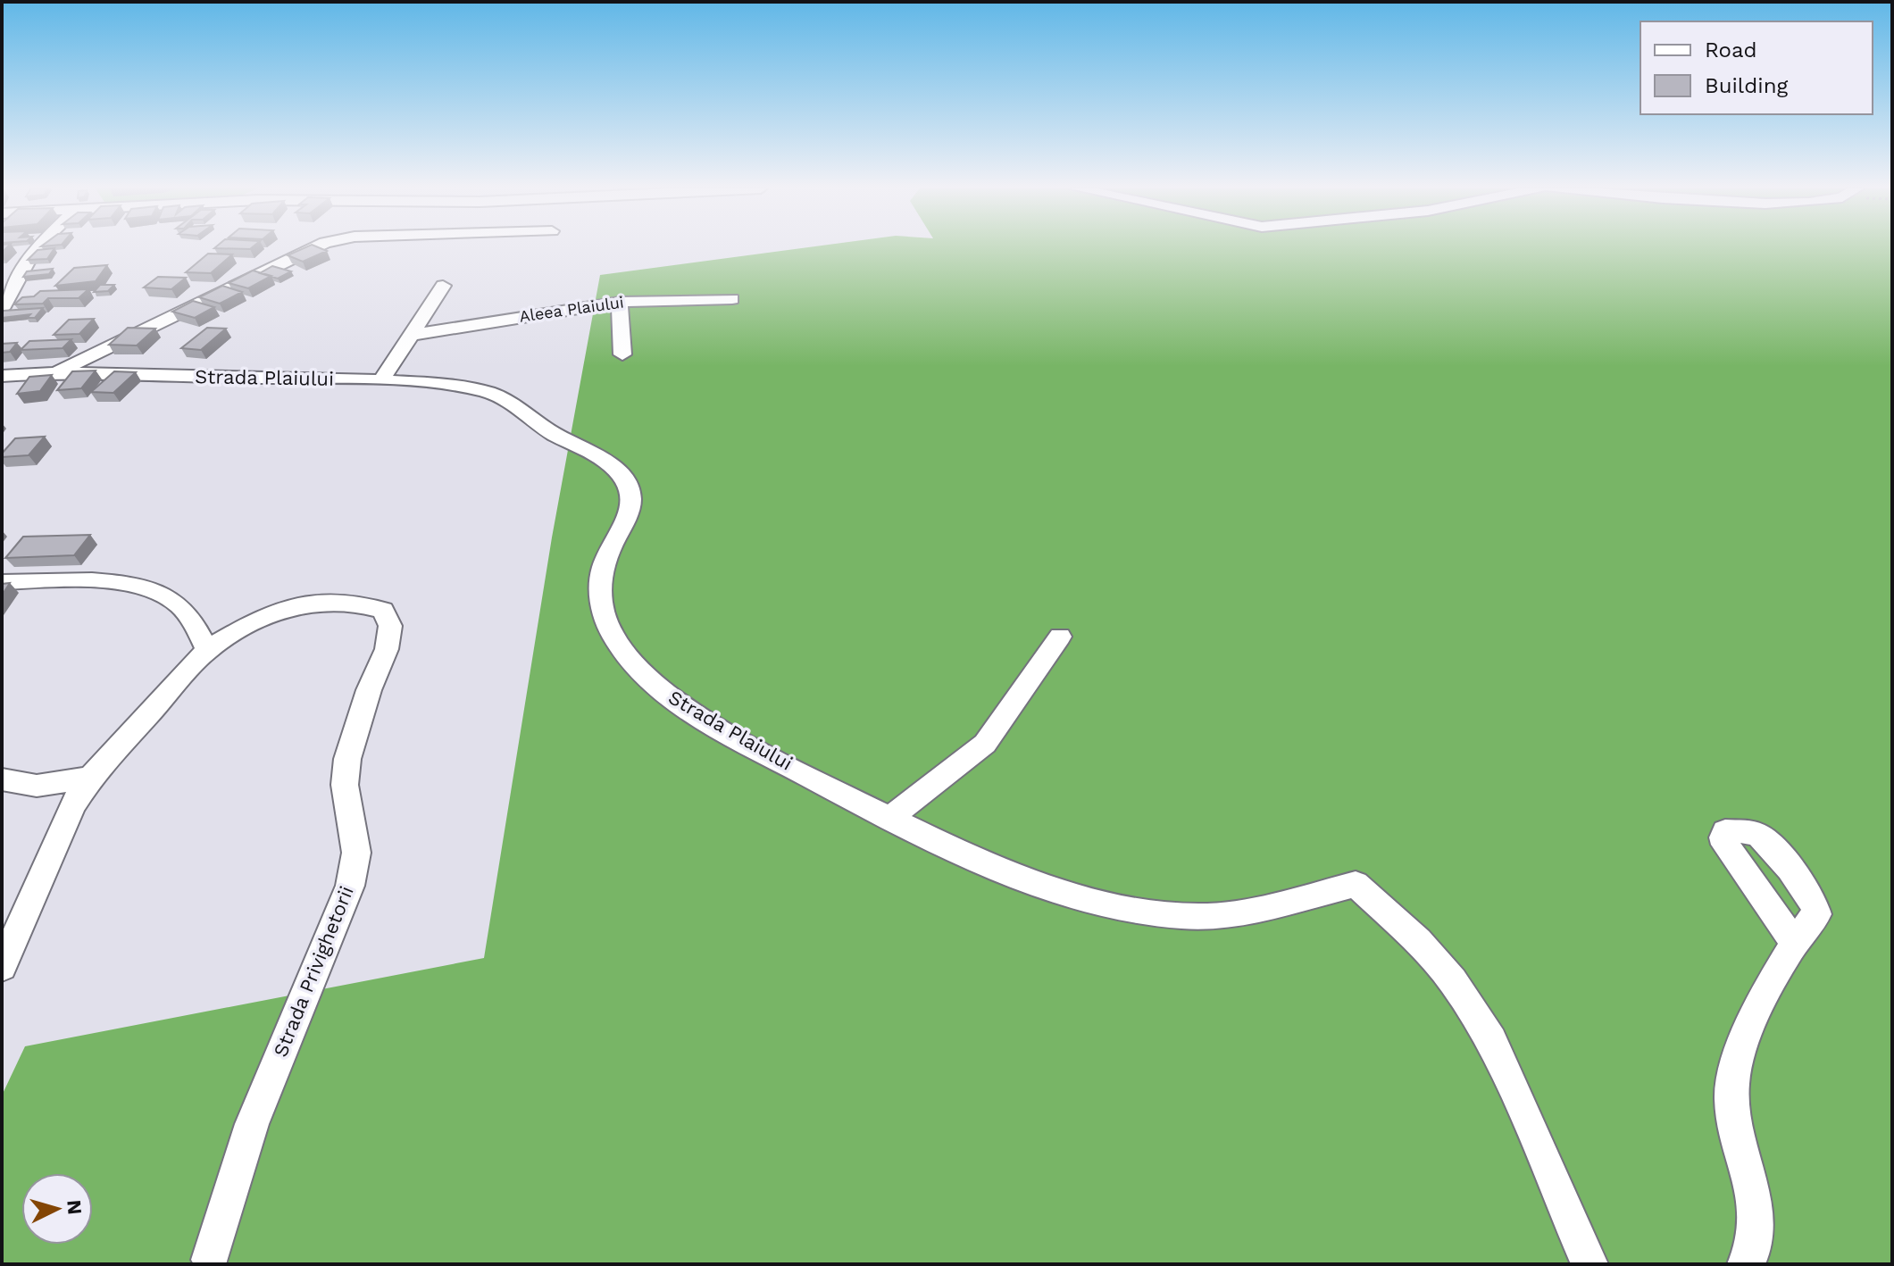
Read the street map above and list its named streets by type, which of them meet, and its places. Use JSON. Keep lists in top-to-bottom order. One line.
{"streets":{"street":["Aleea Plaiului","Strada Plaiului","Strada Privighetorii"]},"legend":["Road","Building"],"north":"right"}
